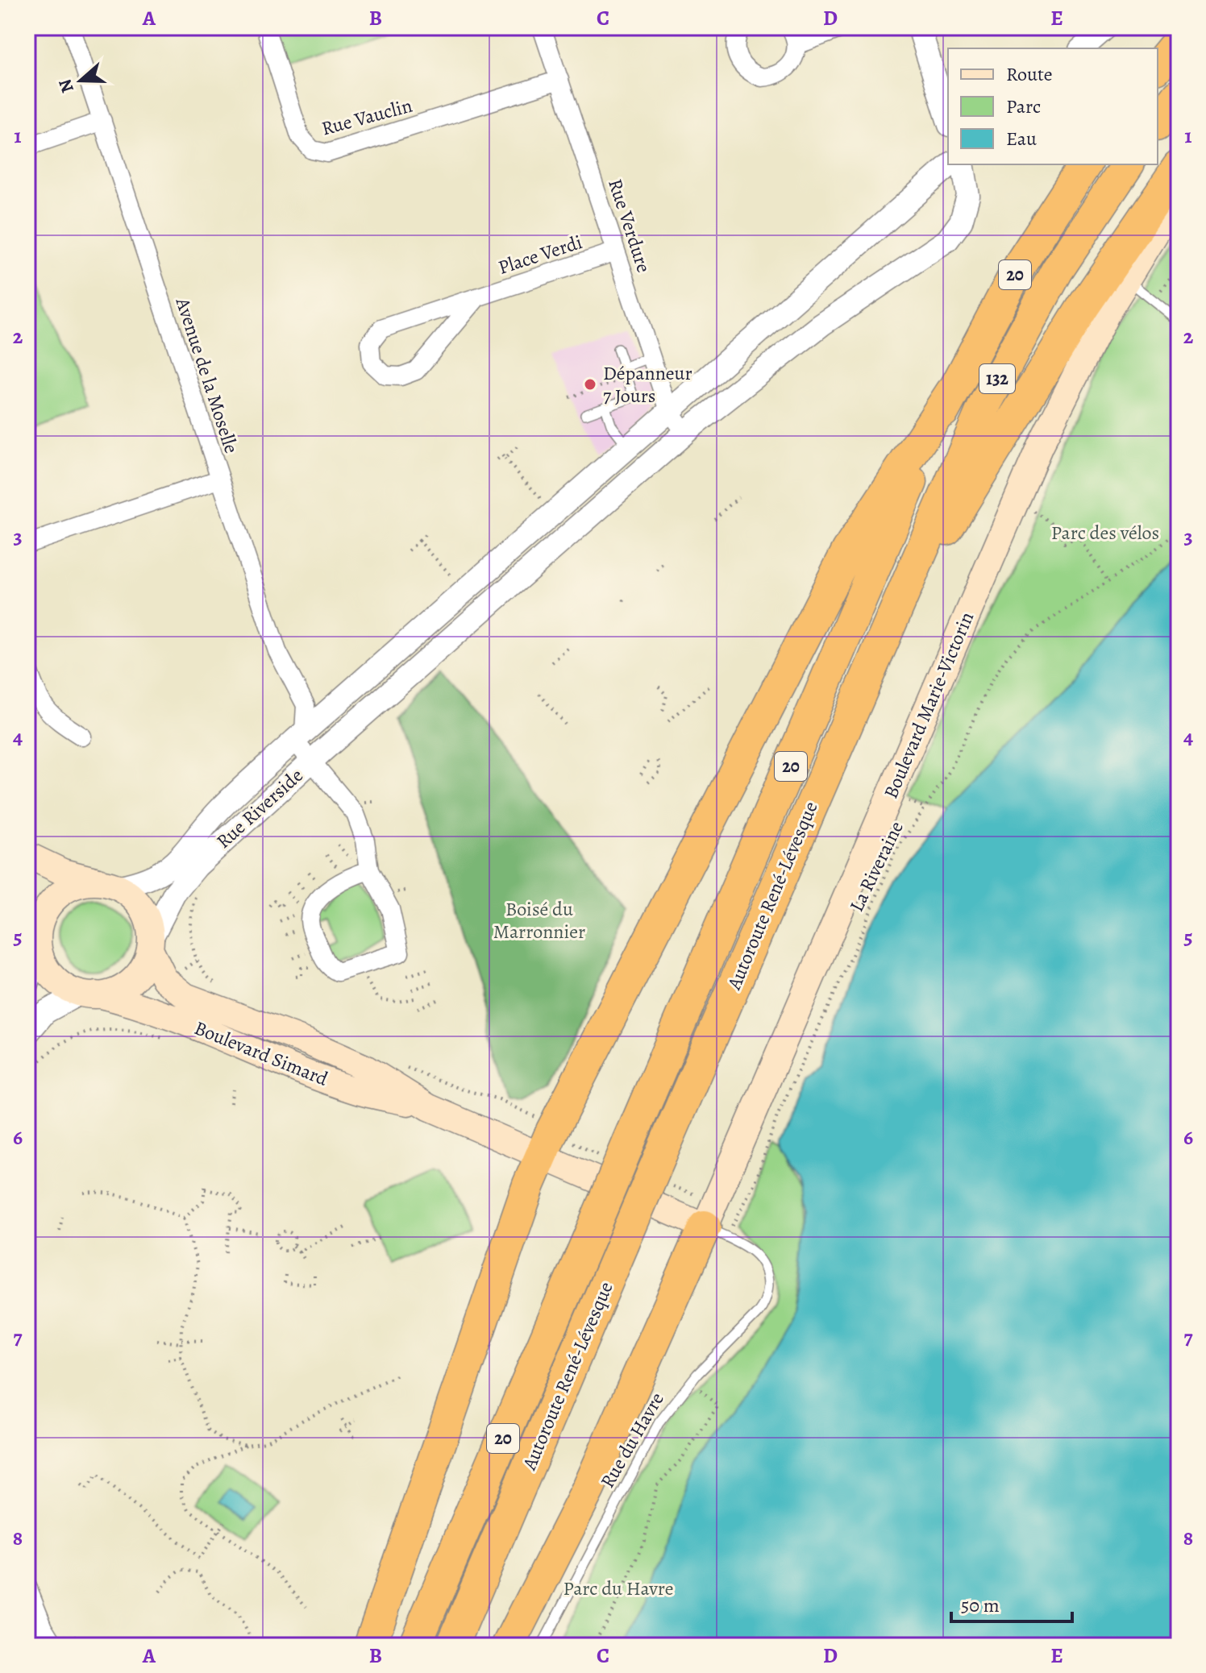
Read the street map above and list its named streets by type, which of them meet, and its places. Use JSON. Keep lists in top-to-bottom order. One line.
{"streets":{"highway":["20","132","Autoroute René-Lévesque"],"main road":["Boulevard Marie-Victorin","Boulevard Simard"],"street":["Rue Vauclin","Rue Verdure","Place Verdi","Avenue de la Moselle","Rue Riverside"],"lane":["Rue du Havre"],"path":["La Riveraine"]},"crossings":[["Rue Vauclin","Rue Verdure"],["Rue Verdure","Place Verdi"],["Rue Verdure","Rue Riverside"],["Avenue de la Moselle","Rue Riverside"],["Boulevard Marie-Victorin","La Riveraine"],["Boulevard Marie-Victorin","Boulevard Simard"],["Boulevard Marie-Victorin","Rue du Havre"],["Rue Riverside","Boulevard Simard"],["La Riveraine","Boulevard Simard"],["La Riveraine","Rue du Havre"],["Boulevard Simard","Rue du Havre"]],"parks":["Parc des vélos","Boisé du Marronnier","Parc du Havre"],"places":["Dépanneur 7 Jours"],"legend":["Route","Parc","Eau"],"scale_bar":"50 m","north":"left","grid":{"columns":["A","B","C","D","E"],"rows":["1","2","3","4","5","6","7","8"]}}
